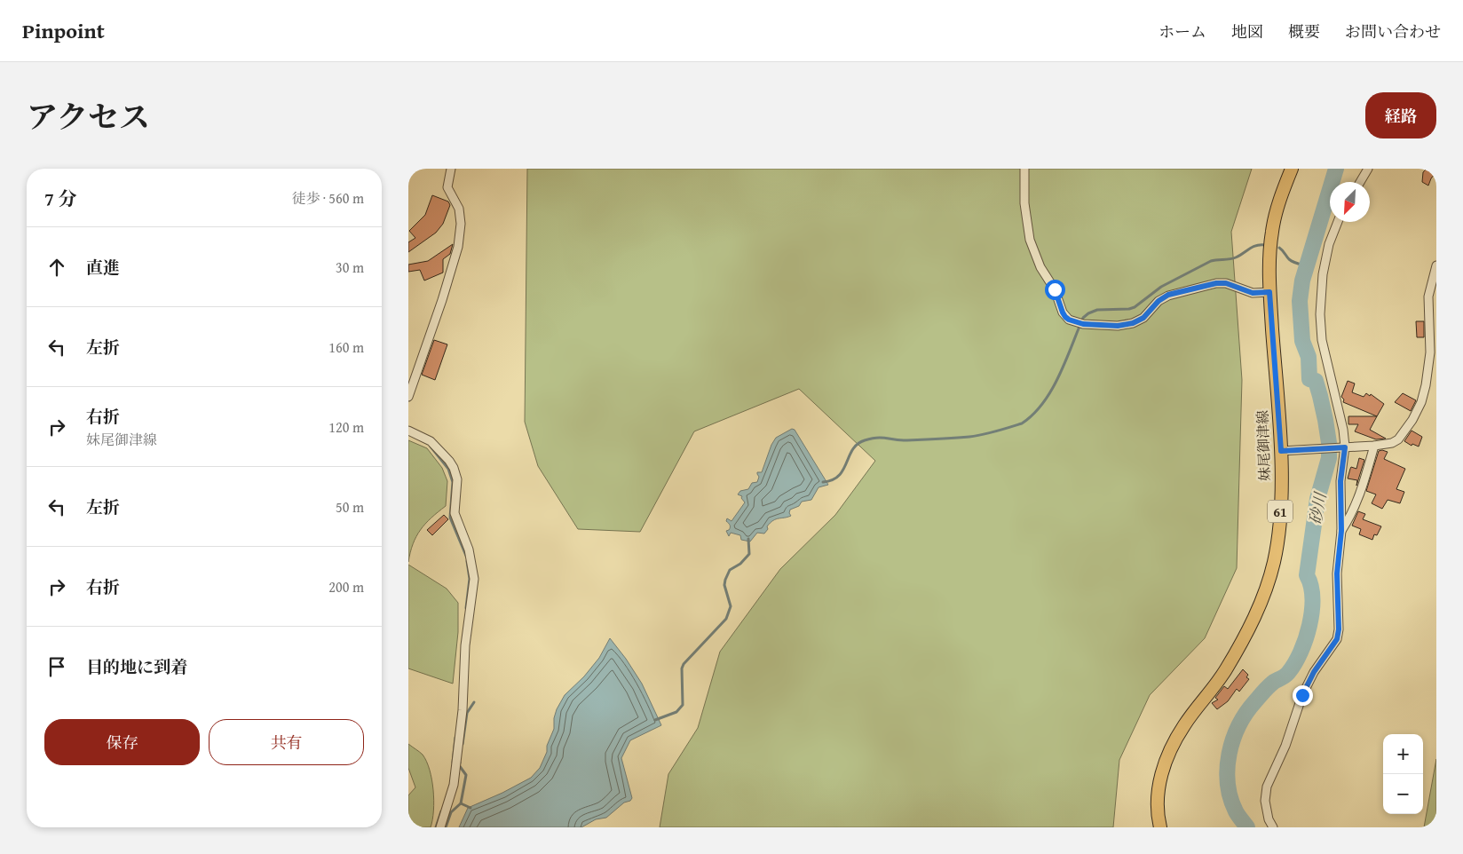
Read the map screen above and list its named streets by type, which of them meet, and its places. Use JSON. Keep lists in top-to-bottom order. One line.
{"streets":{"main road":["妹尾御津線","61"]},"water":["砂川"],"north":"bottom left","page":{"header":"Pinpoint","nav":["ホーム","地図","概要","お問い合わせ"],"title":"アクセス","buttons":["経路",["保存","共有"]],"heading":["7 分","徒歩 · 560 m"],"list":[["直進","30 m"],["左折","160 m"],["右折","妹尾御津線","120 m"],["左折","50 m"],["右折","200 m"],"目的地に到着"],"map_buttons":["+","−"]}}
